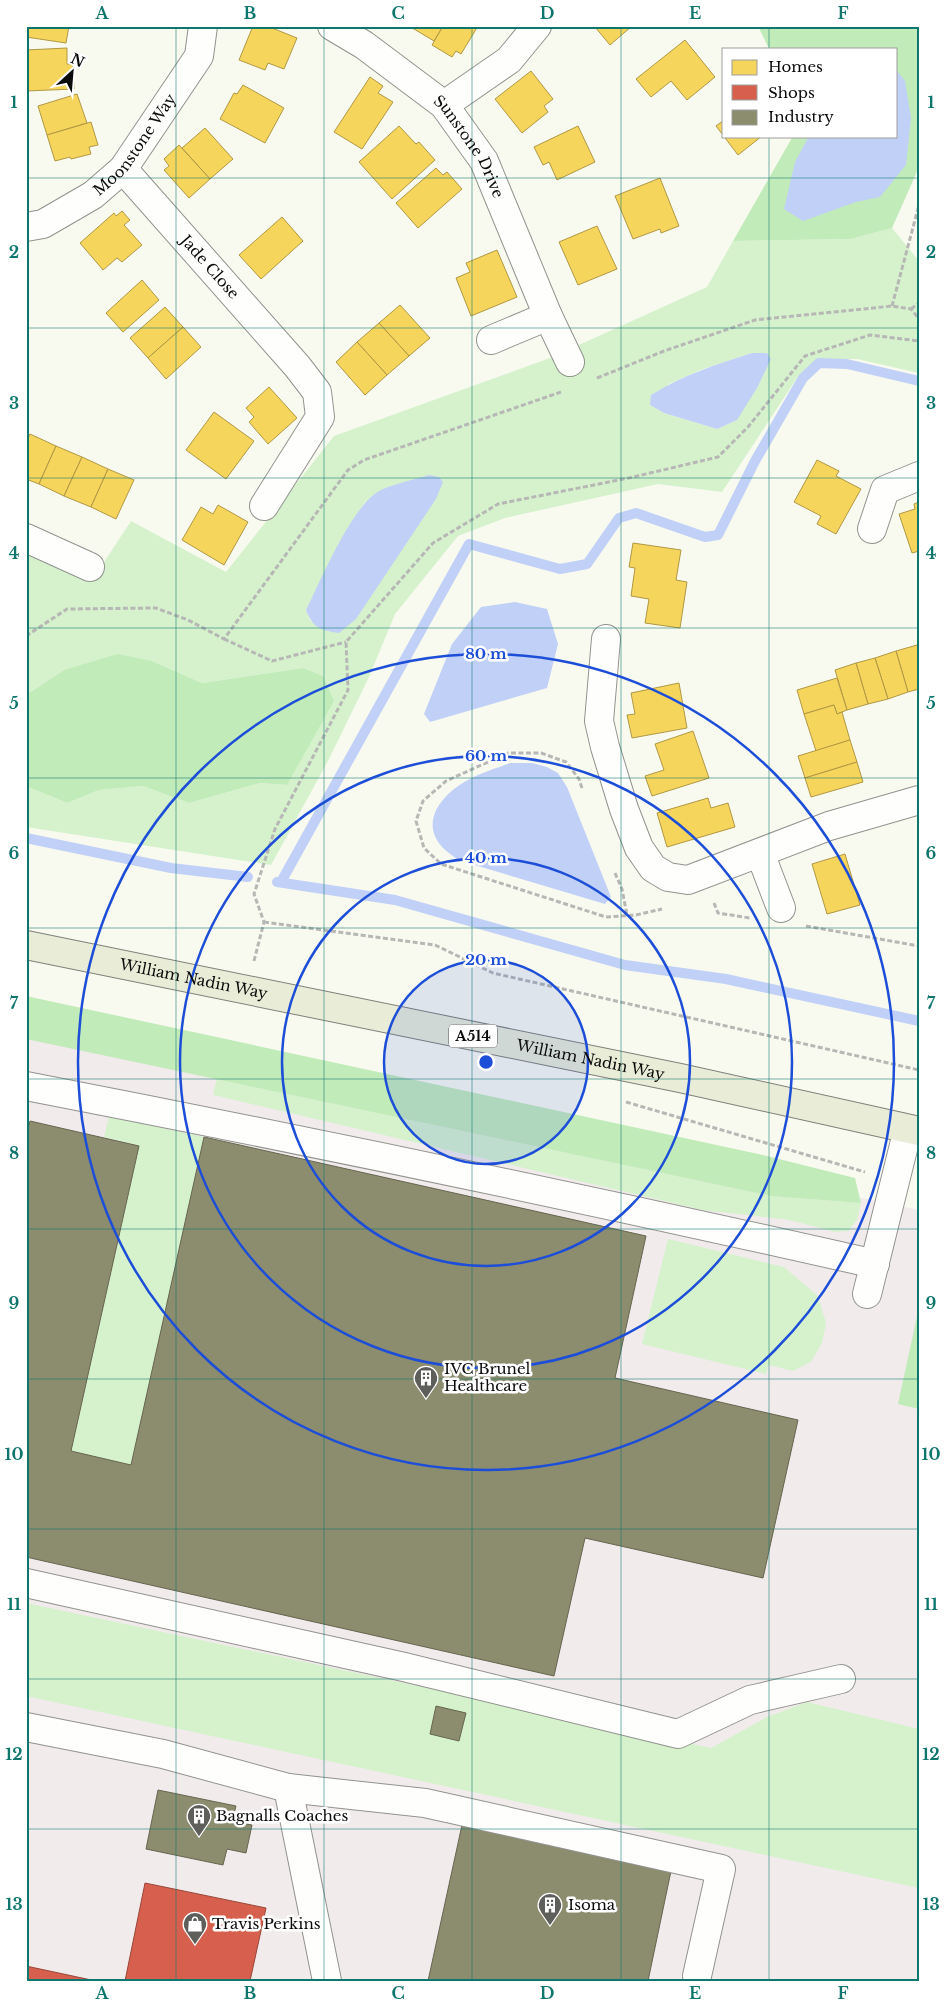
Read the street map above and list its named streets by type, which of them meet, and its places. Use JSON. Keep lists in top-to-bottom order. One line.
{"streets":{"main road":["William Nadin Way","A514"],"street":["Moonstone Way","Sunstone Drive","Jade Close"]},"crossings":[["Moonstone Way","Jade Close"]],"places":{"building":["IVC Brunel Healthcare","Bagnalls Coaches","Isoma"],"shop":["Travis Perkins"]},"legend":["Homes","Shops","Industry"],"north":"top right","grid":{"columns":["A","B","C","D","E","F"],"rows":["1","2","3","4","5","6","7","8","9","10","11","12","13"]},"rings":["80 m","60 m","40 m","20 m"]}
